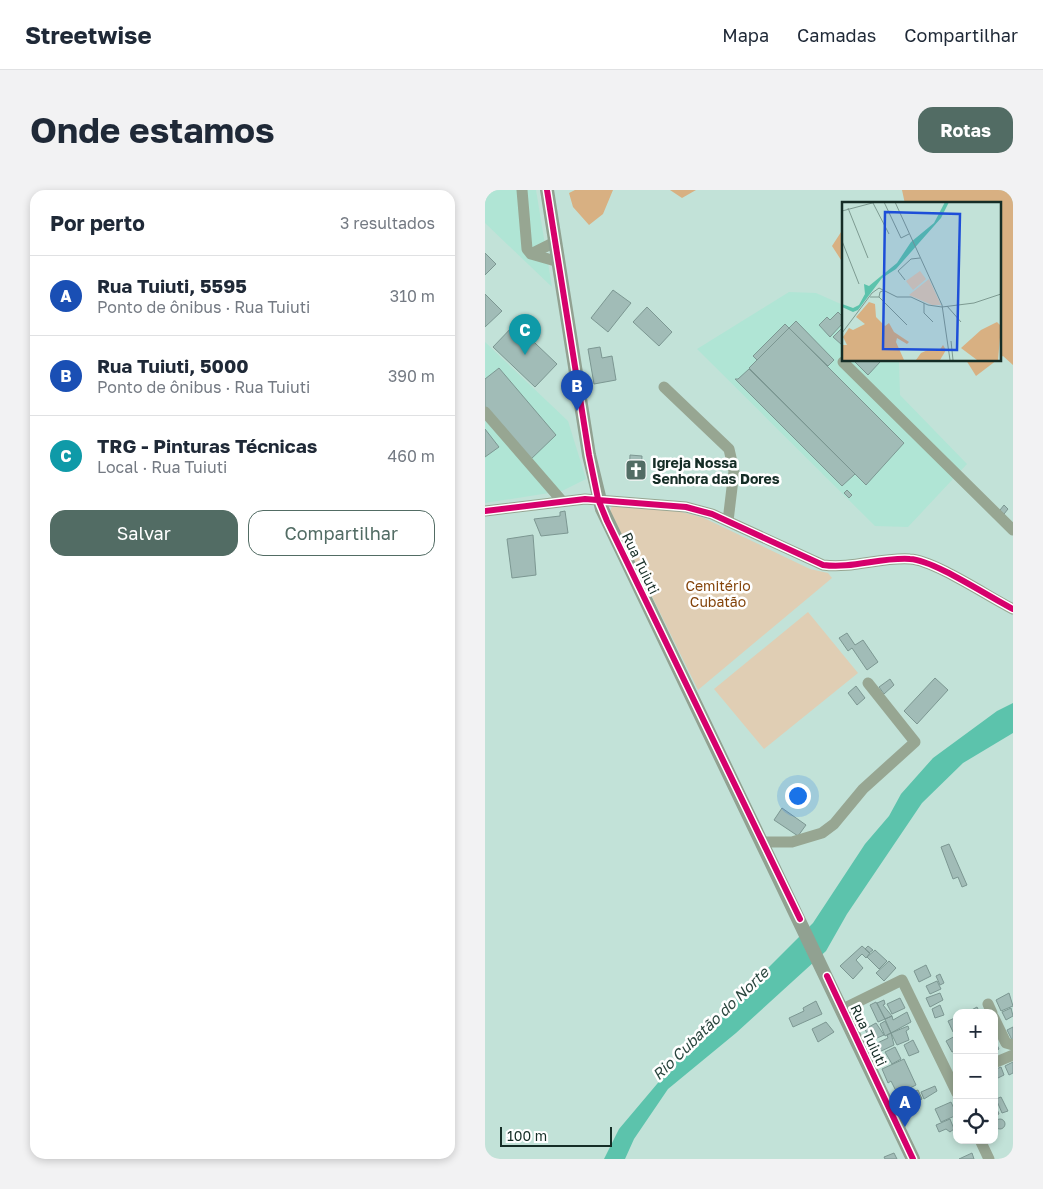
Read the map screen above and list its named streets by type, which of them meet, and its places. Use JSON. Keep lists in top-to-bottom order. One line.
{"streets":{"main road":["Rua Tuiuti"]},"water":["Rio Cubatão do Norte"],"parks":["Cemitério Cubatão"],"places":{"church":["Igreja Nossa Senhora das Dores"]},"scale_bar":"100 m","page":{"header":"Streetwise","nav":["Mapa","Camadas","Compartilhar"],"buttons":["Rotas",["Salvar","Compartilhar"]],"title":"Onde estamos","heading":["Por perto","3 resultados"],"list":[{"mark":"A","name":"Rua Tuiuti, 5595","note":"Ponto de ônibus · Rua Tuiuti","value":"310 m"},{"mark":"B","name":"Rua Tuiuti, 5000","note":"Ponto de ônibus · Rua Tuiuti","value":"390 m"},{"mark":"C","name":"TRG - Pinturas Técnicas","note":"Local · Rua Tuiuti","value":"460 m"}],"pins":["C","B","A"],"map_buttons":["+","−"],"scale":"100 m"}}
